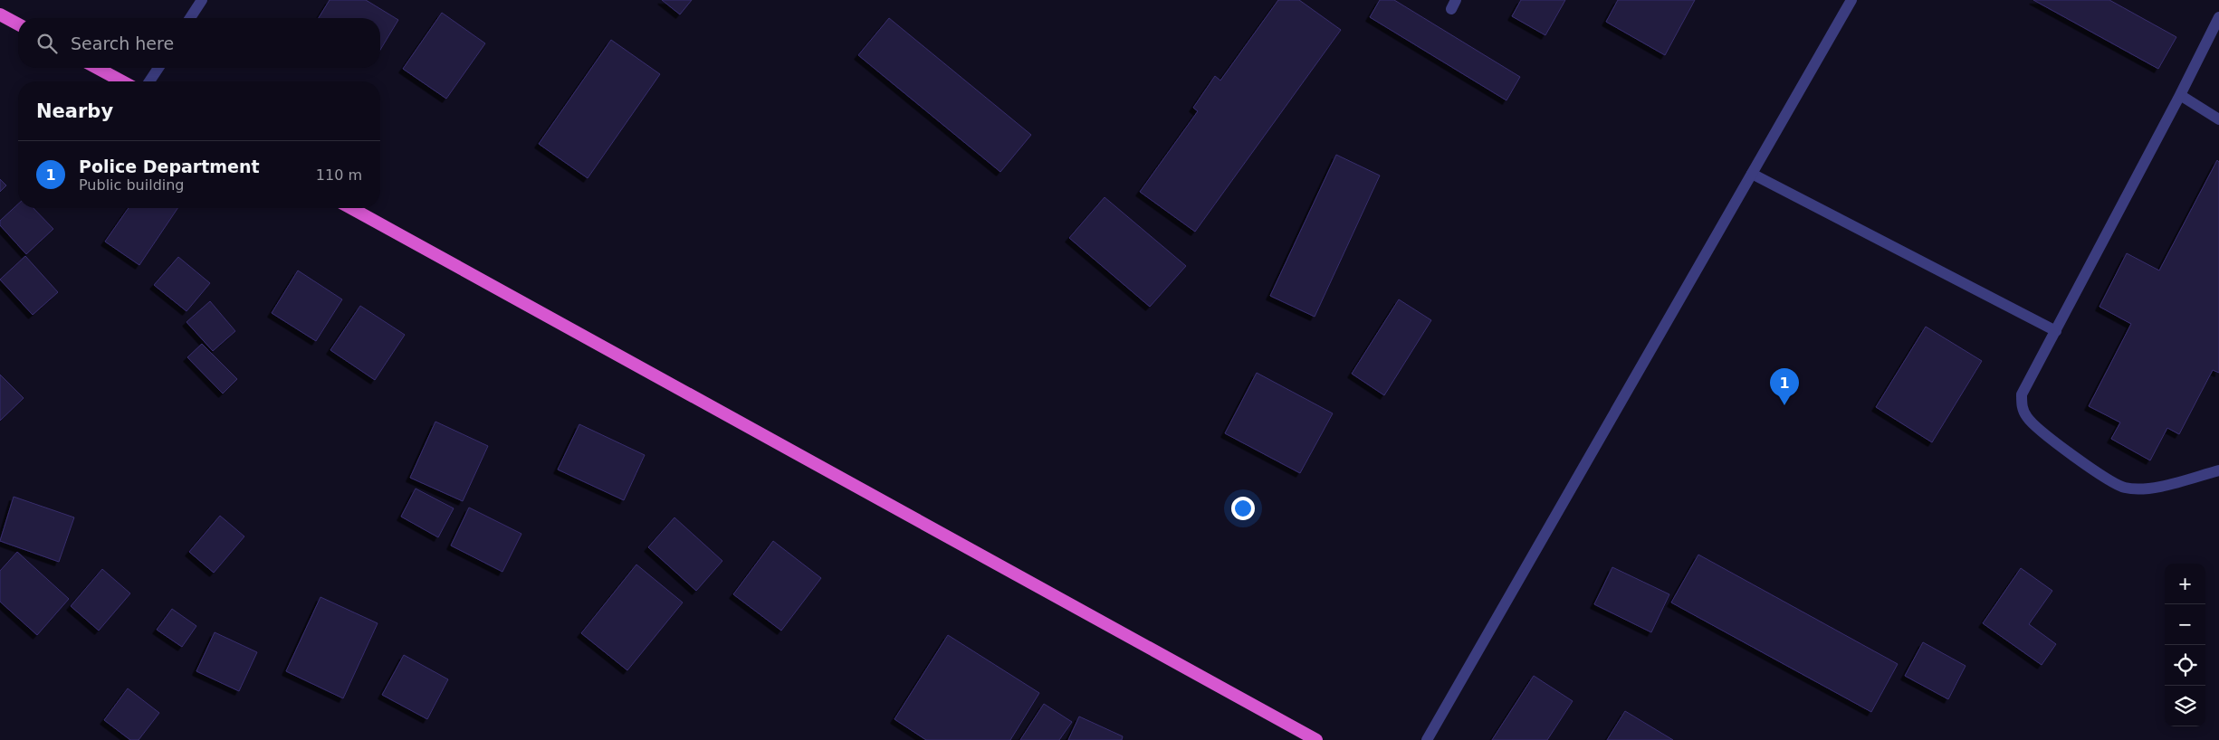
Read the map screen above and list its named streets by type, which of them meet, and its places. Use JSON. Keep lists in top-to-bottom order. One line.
{"page":{"search":"Search here","heading":"Nearby","list":[{"mark":"1","name":"Police Department","note":"Public building","value":"110 m"}],"pins":"1","map_buttons":["+","−"]}}
